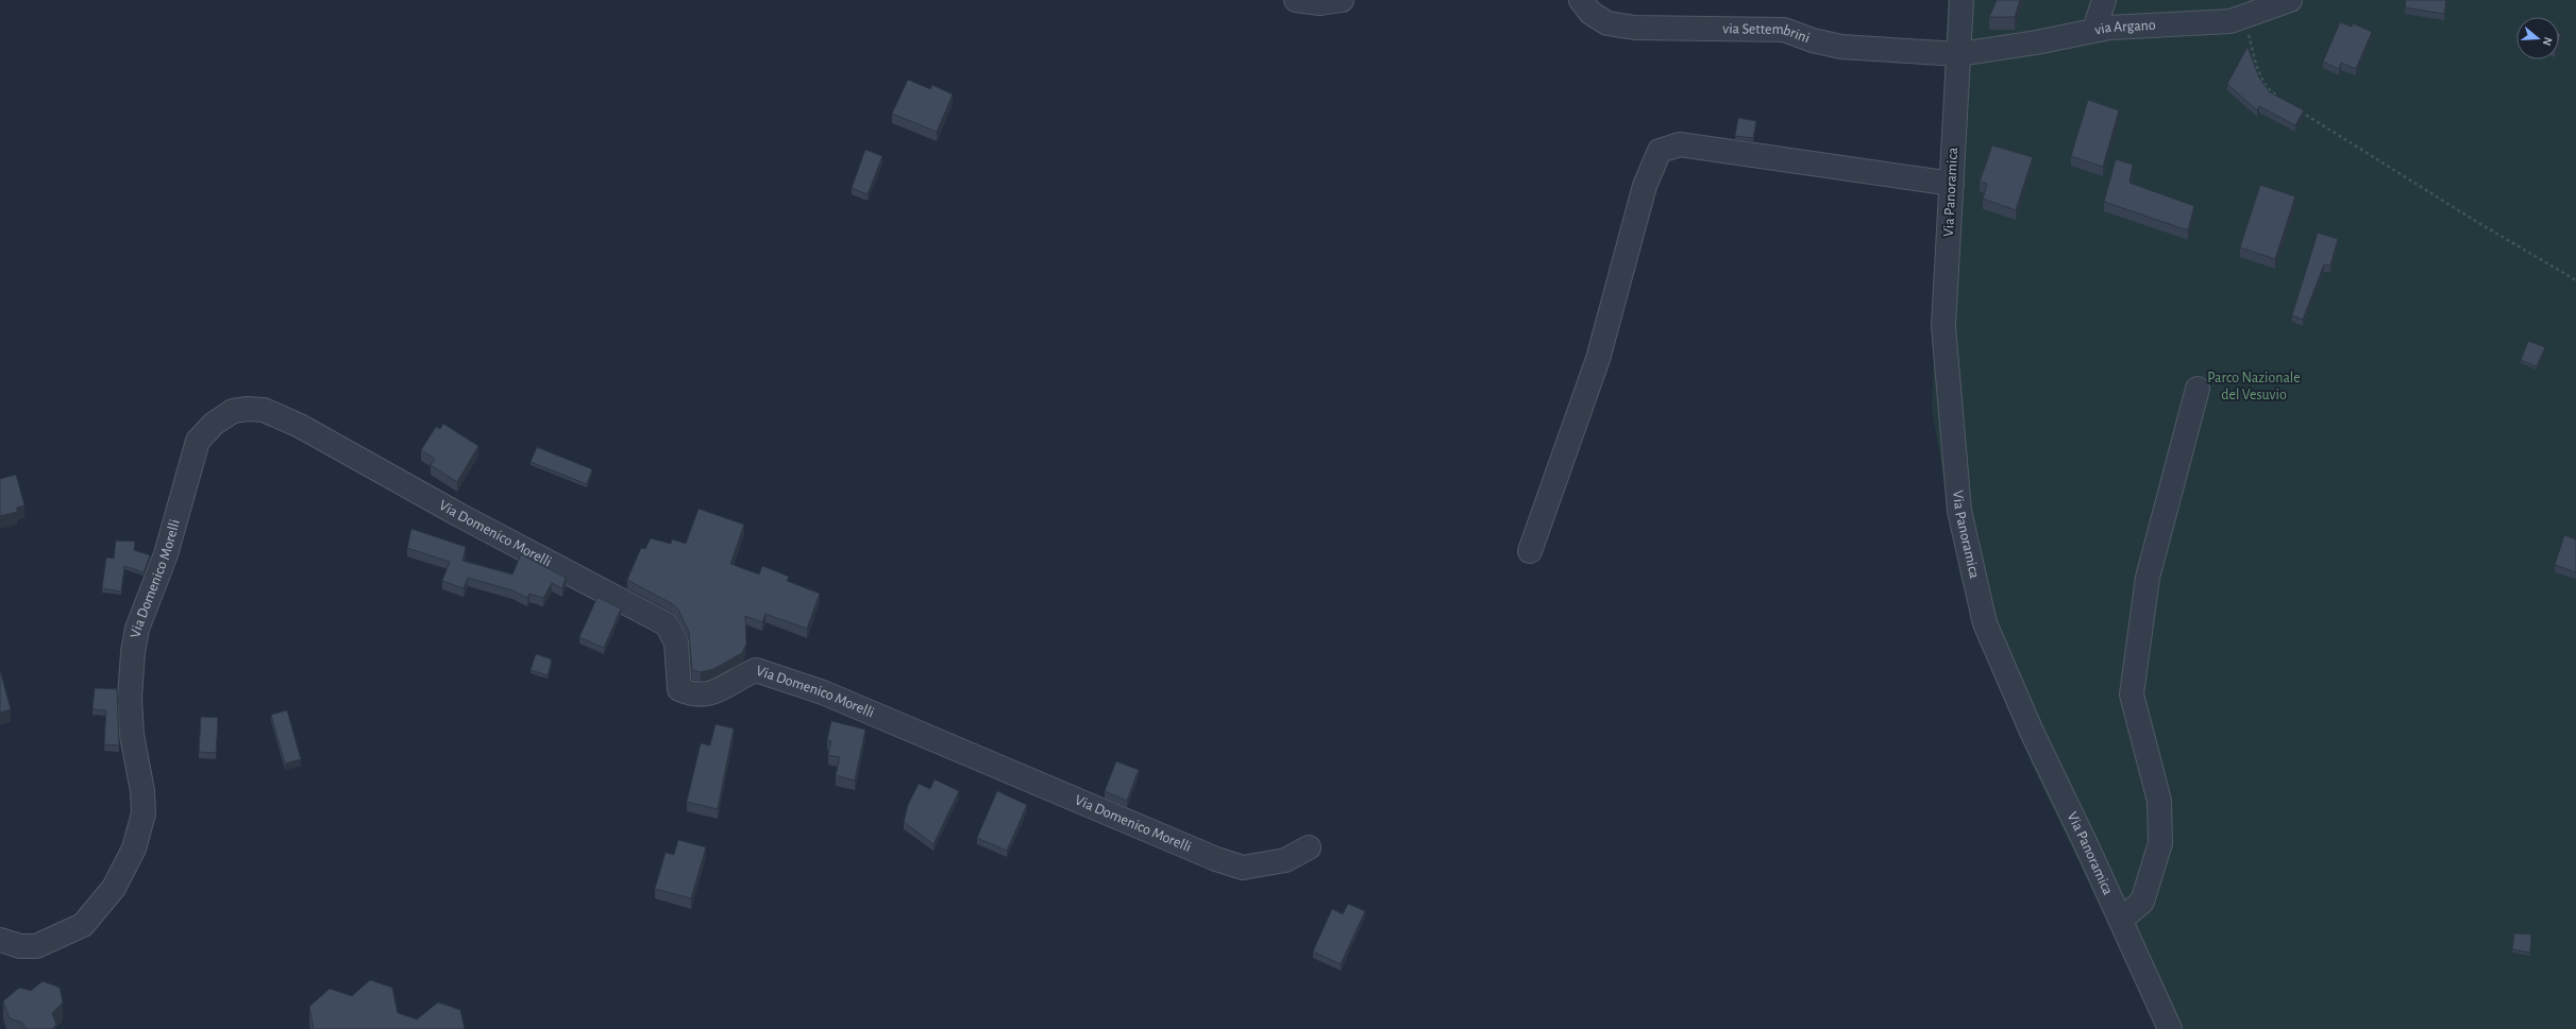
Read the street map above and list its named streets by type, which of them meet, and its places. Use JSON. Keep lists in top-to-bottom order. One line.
{"streets":{"street":["via Argano","via Settembrini","Via Panoramica","Via Domenico Morelli"]},"crossings":[["via Argano","via Settembrini"],["via Argano","Via Panoramica"],["via Settembrini","Via Panoramica"]],"parks":["Parco Nazionale del Vesuvio"],"north":"right"}
